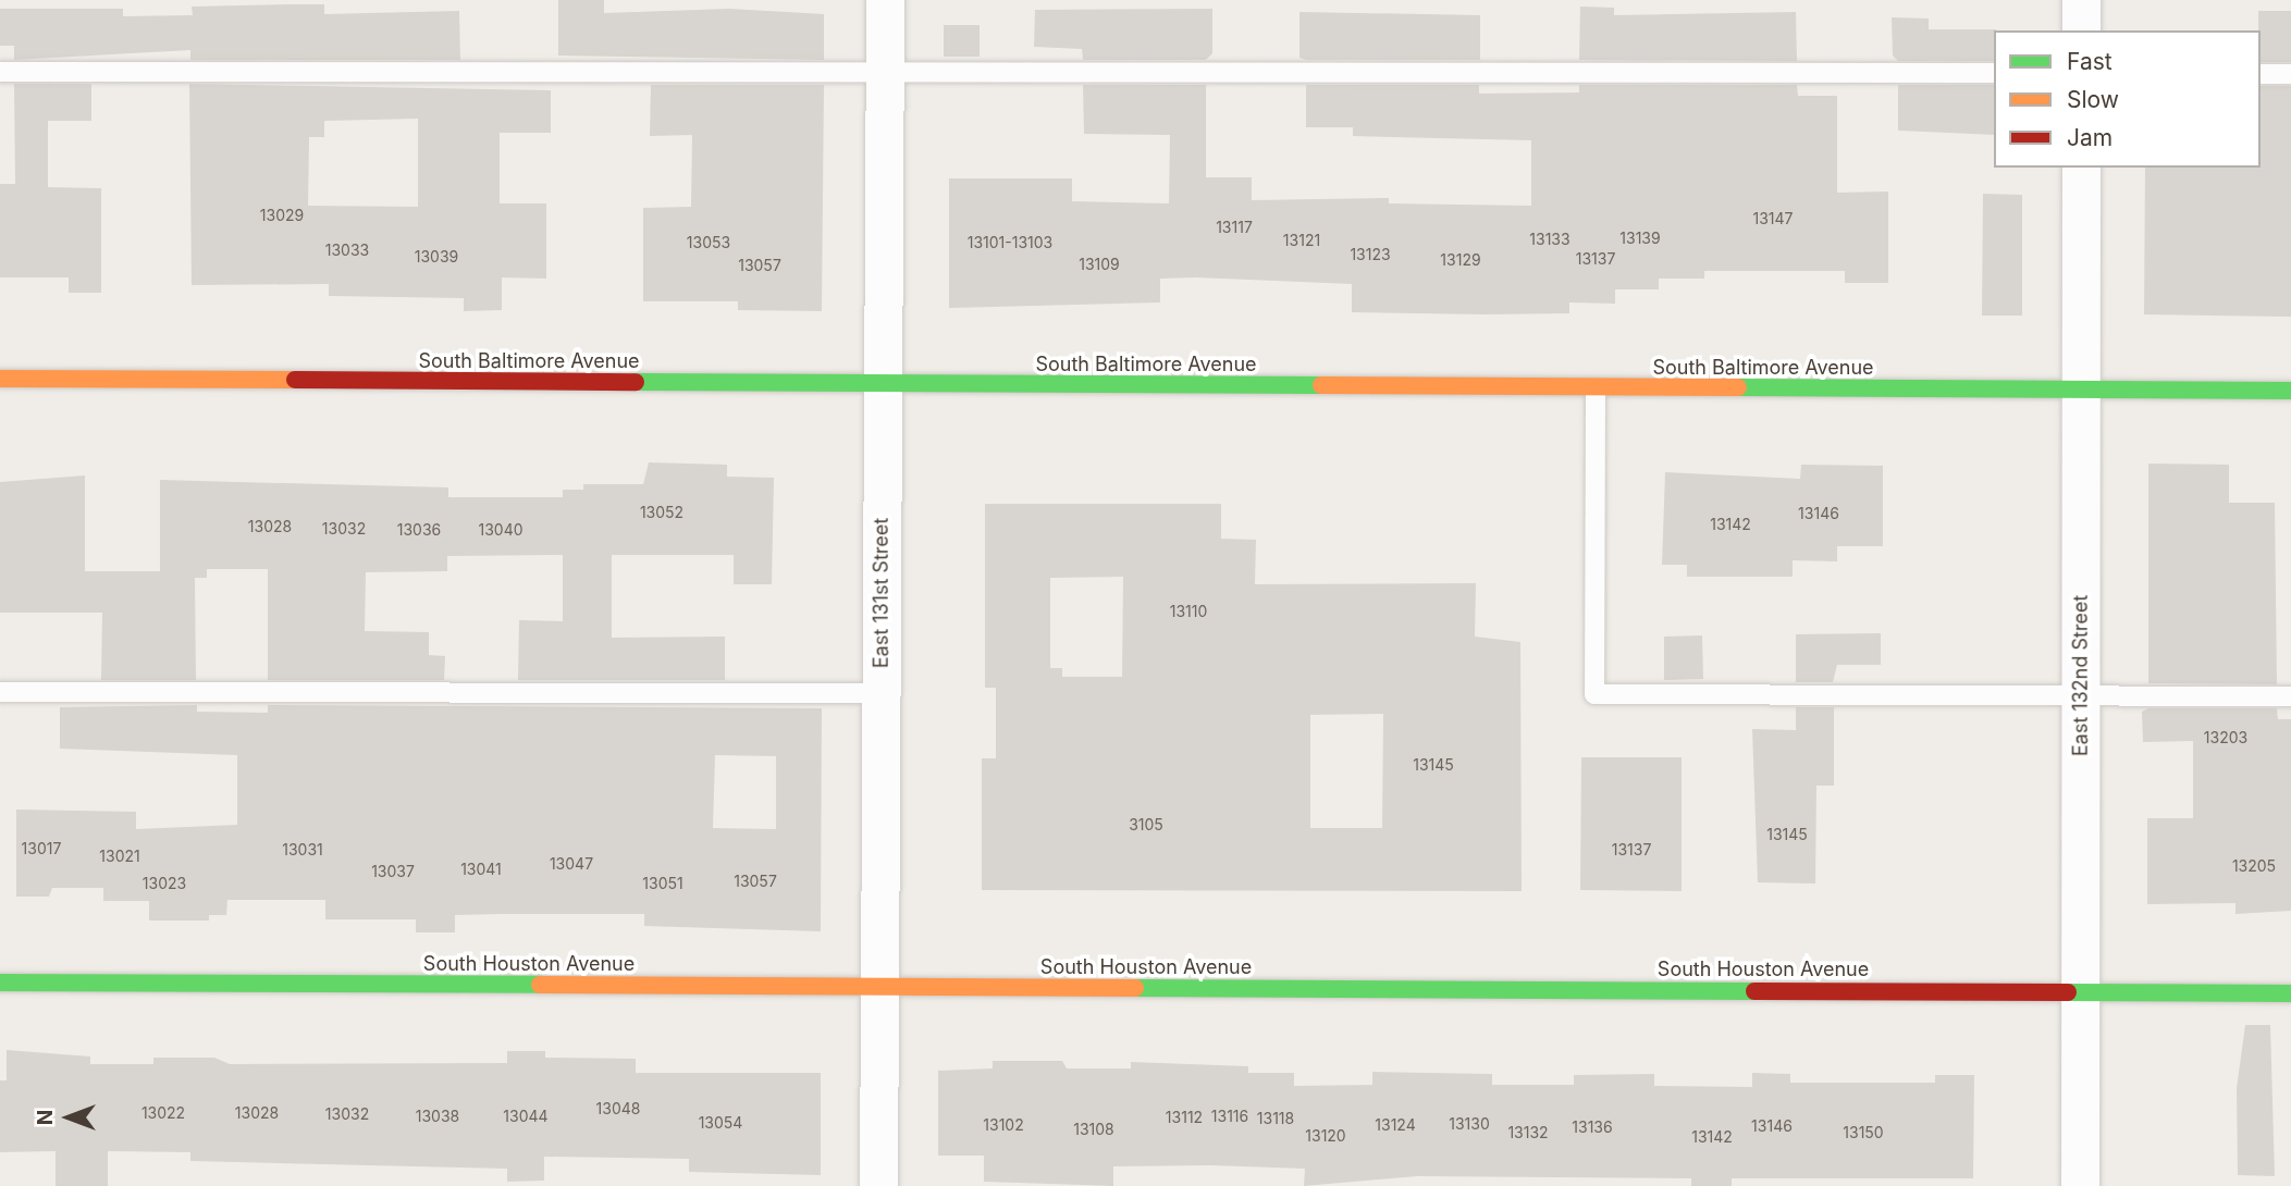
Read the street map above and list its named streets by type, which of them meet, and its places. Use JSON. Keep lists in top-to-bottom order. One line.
{"streets":{"street":["South Baltimore Avenue","East 131st Street","East 132nd Street","South Houston Avenue"]},"crossings":[["South Baltimore Avenue","East 131st Street"],["South Baltimore Avenue","East 132nd Street"],["East 131st Street","South Houston Avenue"],["East 132nd Street","South Houston Avenue"]],"house_numbers":["13029","13147","13117","13139","13133","13121","13053","13101-13103","13033","13123","13039","13137","13129","13109","13057","13052","13146","13142","13028","13032","13036","13040","13110","13203","13145","3105","13145","13017","13031","13137","13021","13047","13205","13041","13037","13057","13023","13051","13048","13022","13028","13032","13038","13044","13116","13112","13118","13054","13130","13102","13124","13146","13136","13108","13132","13150","13120","13142"],"legend":["Fast","Slow","Jam"],"north":"left"}
